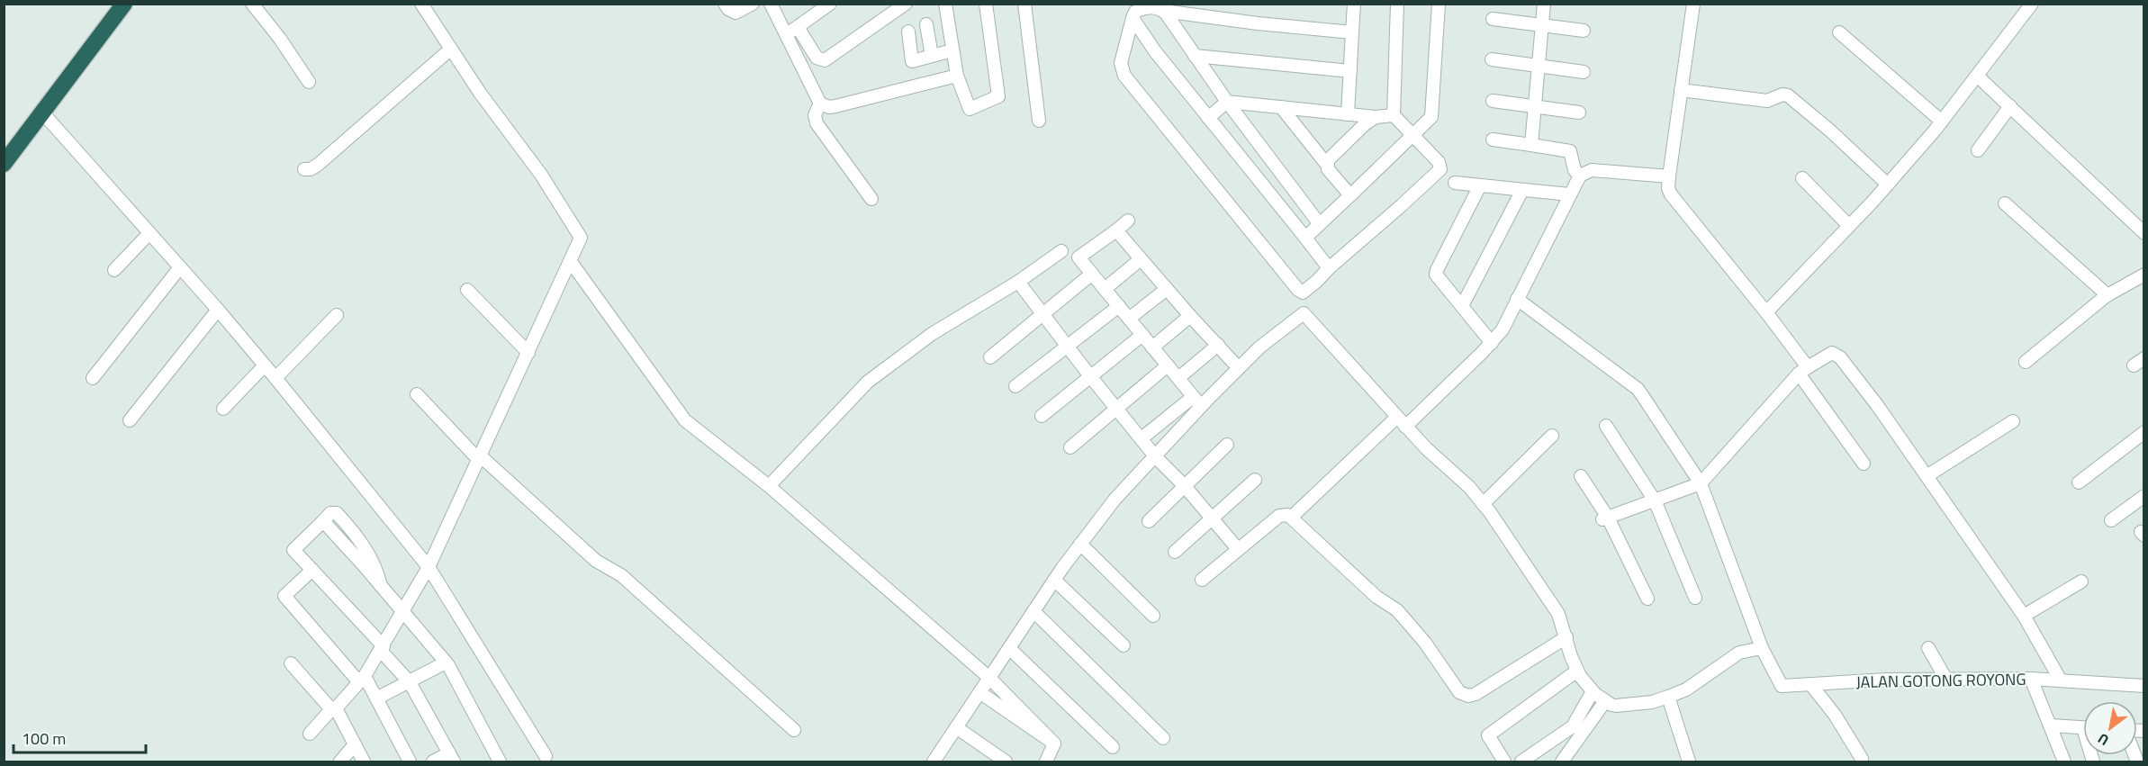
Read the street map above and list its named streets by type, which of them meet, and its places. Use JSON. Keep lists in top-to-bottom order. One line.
{"streets":{"street":["JALAN GOTONG ROYONG"]},"scale_bar":"100 m","north":"bottom left"}
